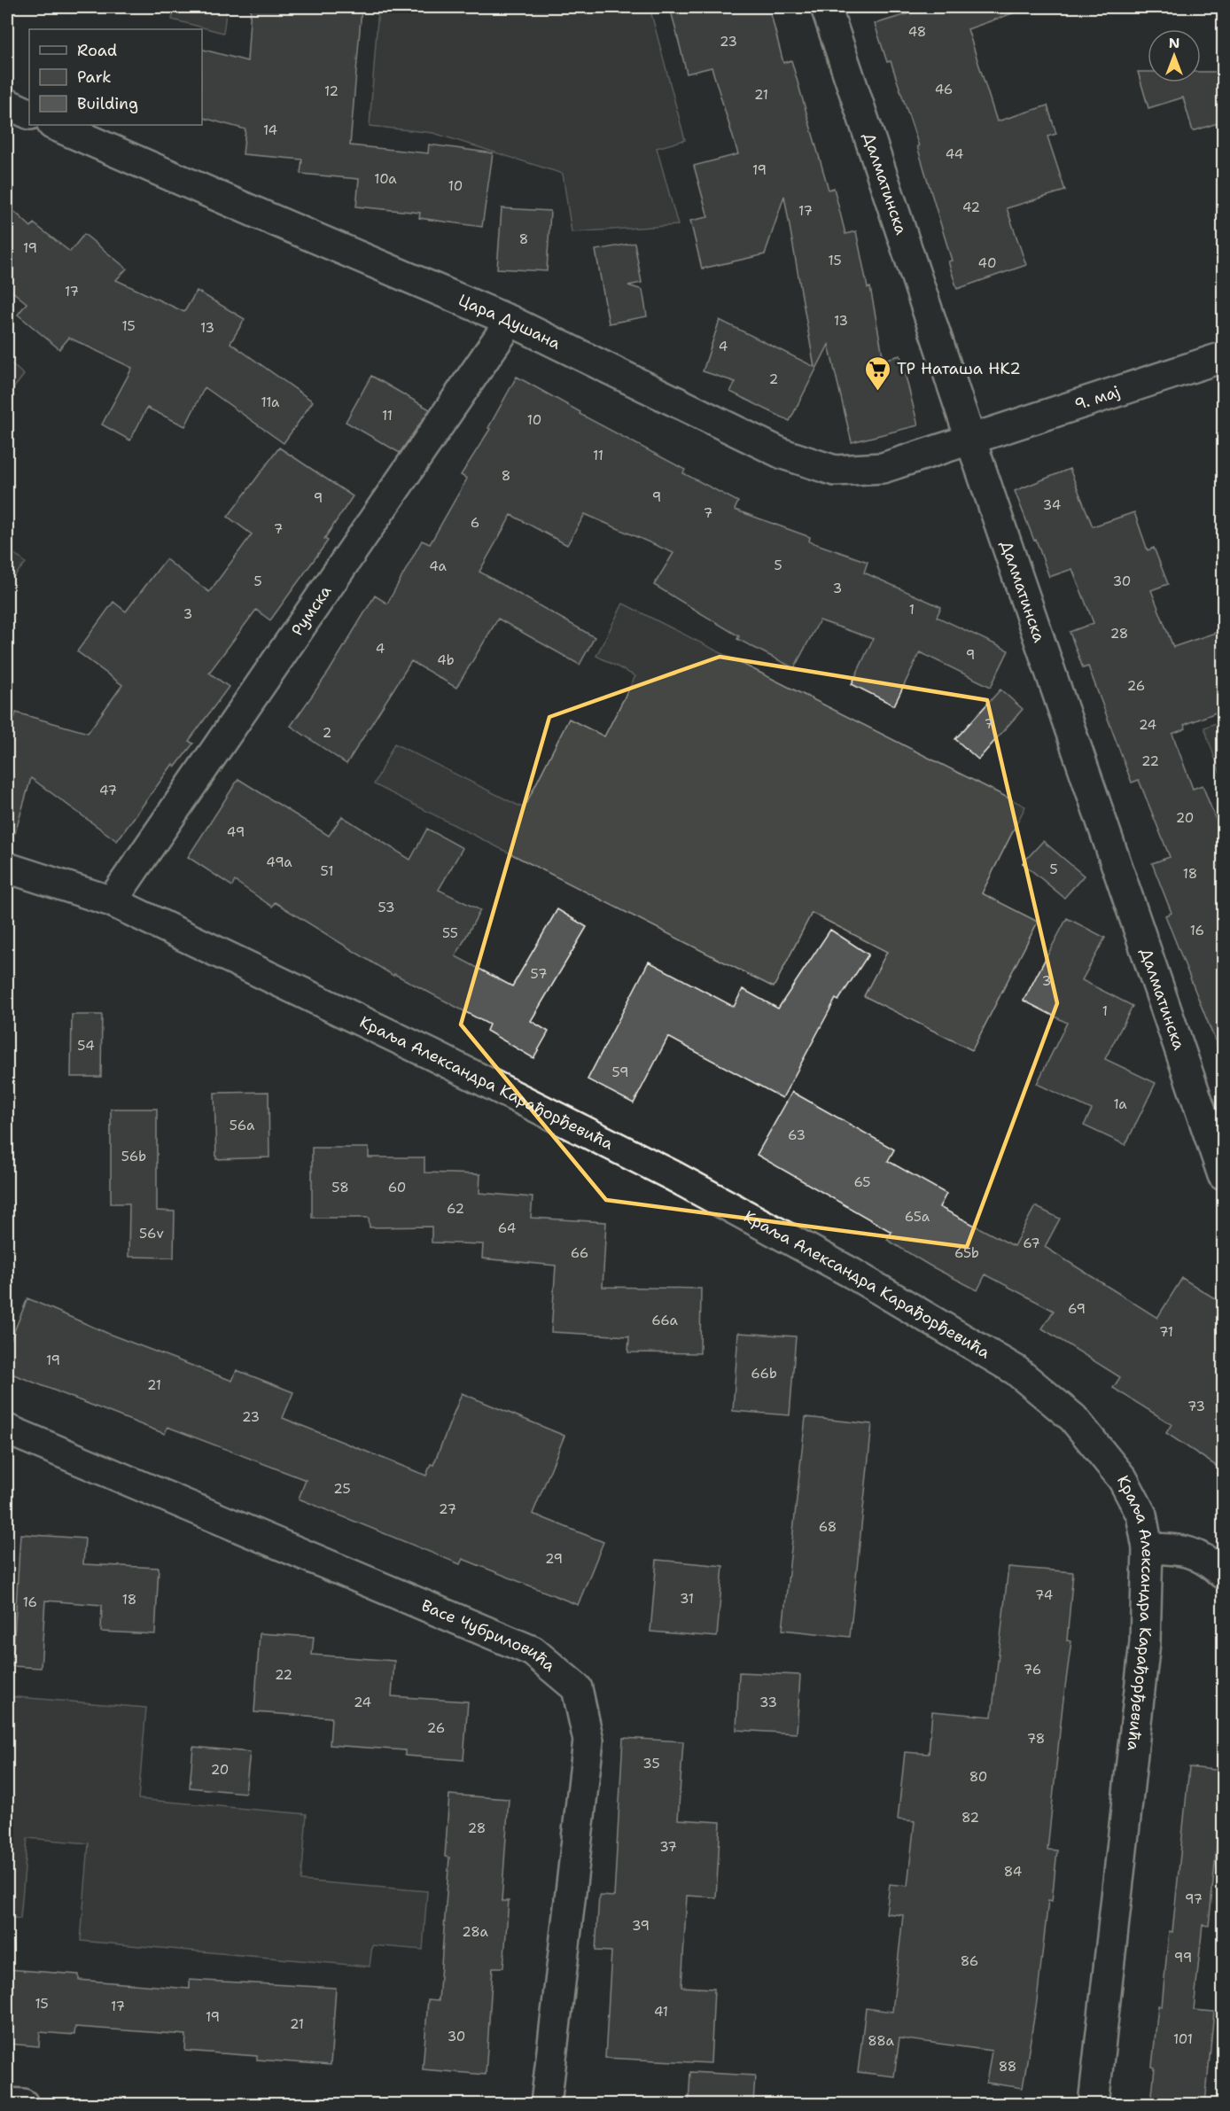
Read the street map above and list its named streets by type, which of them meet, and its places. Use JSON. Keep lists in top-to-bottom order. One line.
{"streets":{"street":["Далматинска","Цара Душана","9. мај","Румска","Краља Александра Карађорђевића","Васе Чубриловића"]},"crossings":[["Далматинска","Цара Душана"],["Далматинска","9. мај"],["Цара Душана","9. мај"],["Цара Душана","Румска"],["Румска","Краља Александра Карађорђевића"]],"places":{"supermarket":["ТР Наташа НК2"]},"house_numbers":["48","23","46","12","21","14","44","19","10a","10","42","17","8","19","15","40","17","13","15","13","4","2","11a","11","10","11","8","9","9","34","7","6","7","5","4a","5","30","3","1","3","28","4","9","4b","26","7","24","2","22","47","20","49","49a","5","51","18","53","16","55","57","3","1","54","59","1a","56a","63","56b","65","58","60","62","65a","64","56v","67","66","65b","69","66a","71","19","66b","21","73","23","25","27","68","29","74","31","18","16","76","22","24","33","26","78","35","20","80","82","28","37","84","97","39","28a","99","86","15","17","41","19","21","30","101","88a","88"],"legend":["Road","Park","Building"],"north":"top"}
